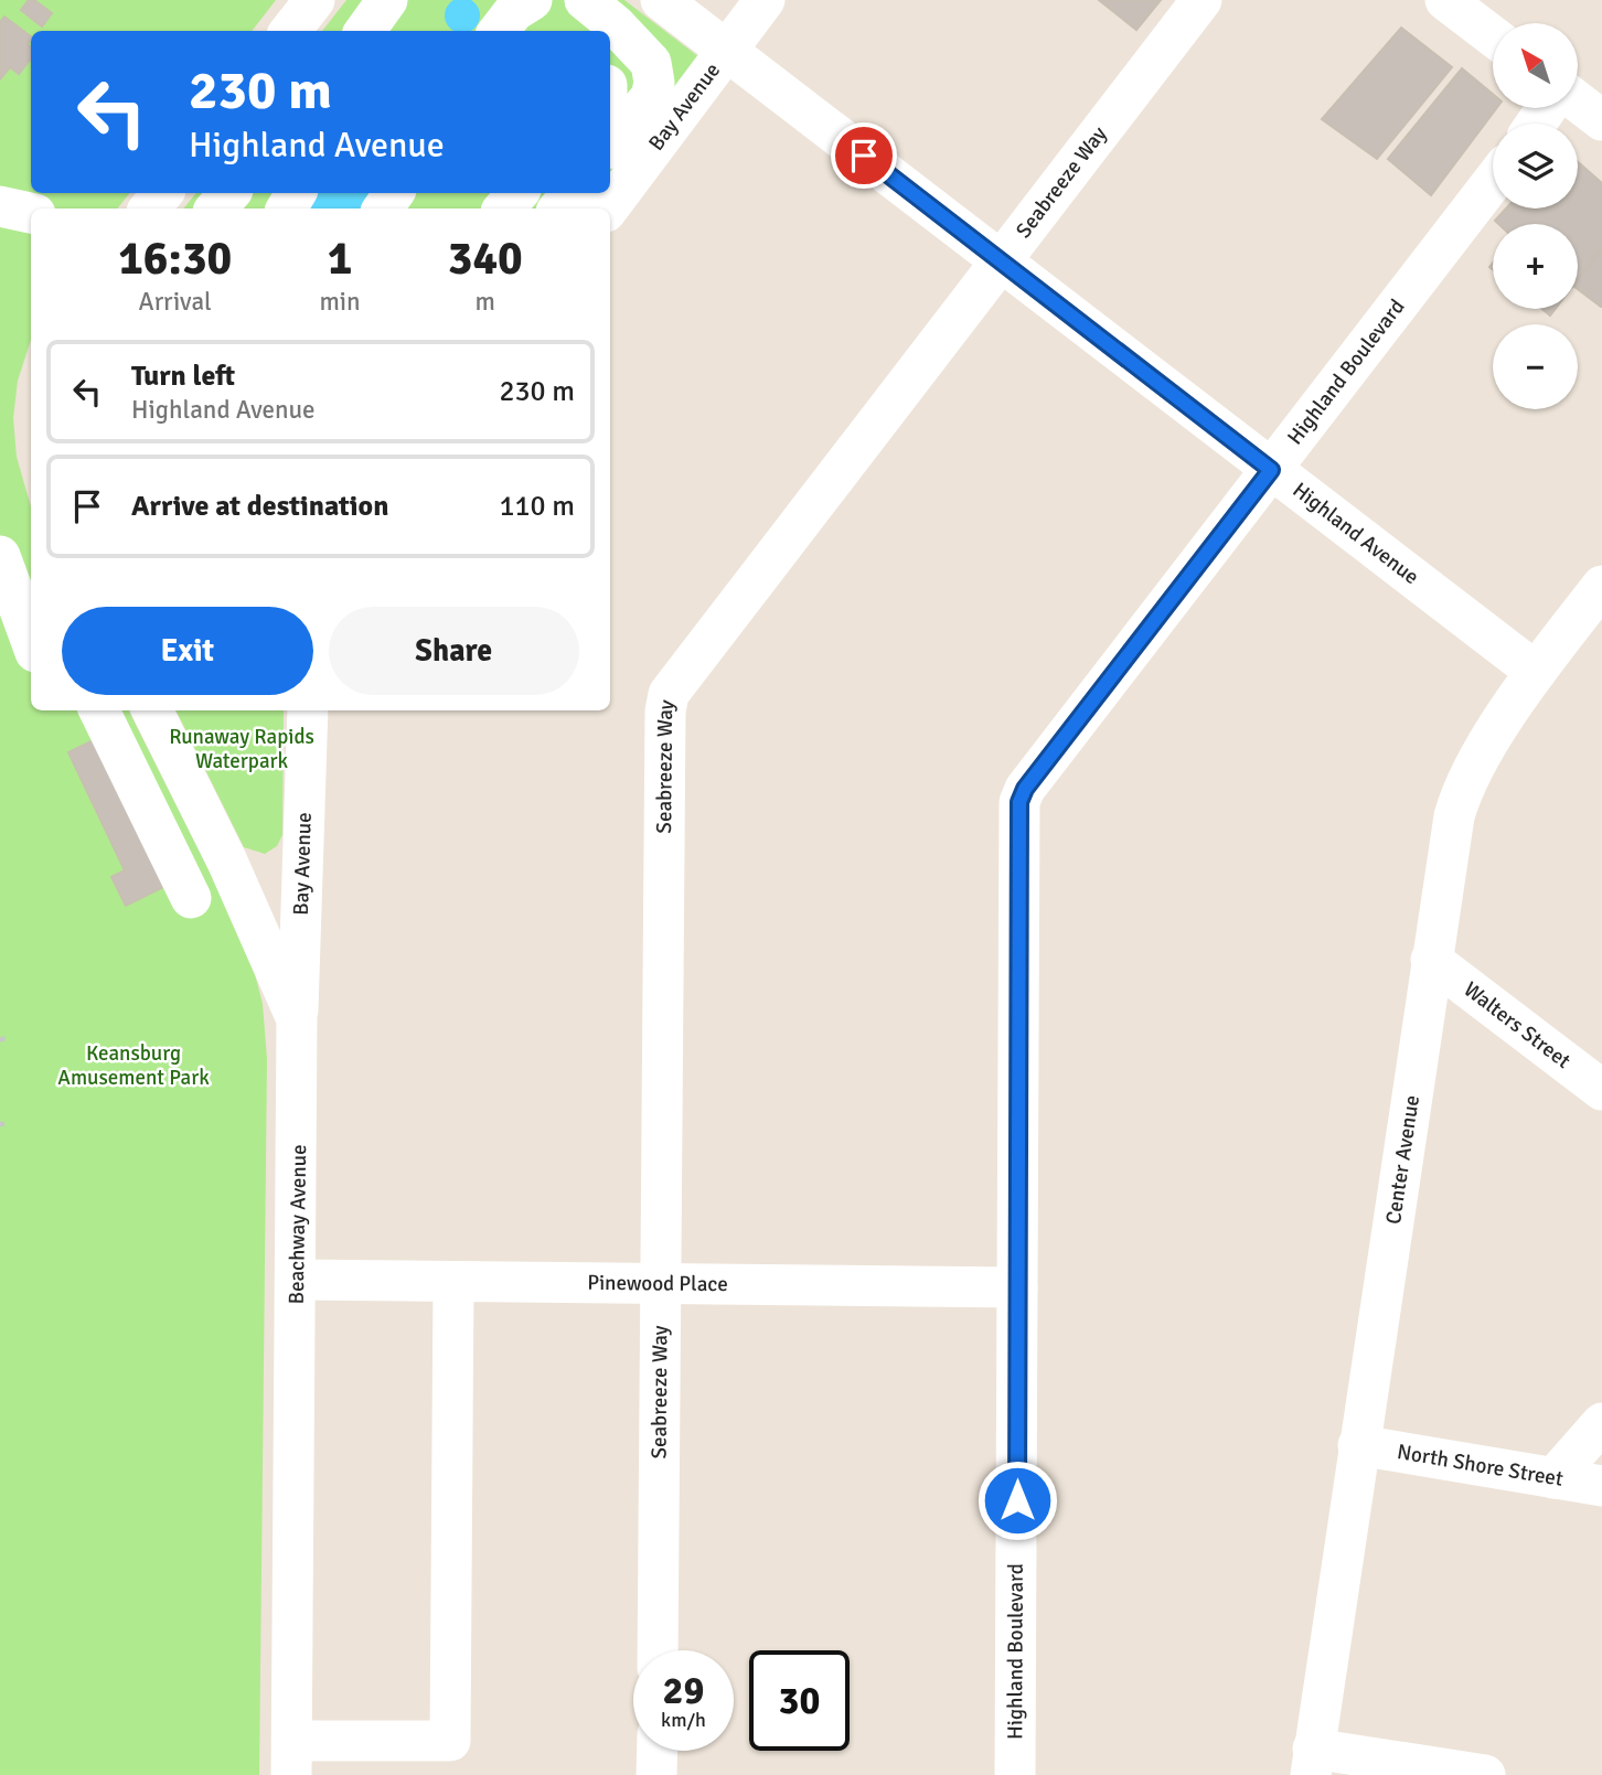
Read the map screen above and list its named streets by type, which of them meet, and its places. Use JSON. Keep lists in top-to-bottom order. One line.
{"streets":{"street":["Bay Avenue","Seabreeze Way","Highland Boulevard","Highland Avenue","Walters Street","Center Avenue","Beachway Avenue","Pinewood Place","North Shore Street"]},"crossings":[["Bay Avenue","Highland Avenue"],["Bay Avenue","Beachway Avenue"],["Seabreeze Way","Highland Avenue"],["Seabreeze Way","Pinewood Place"],["Highland Boulevard","Highland Avenue"],["Highland Boulevard","Pinewood Place"],["Highland Avenue","Center Avenue"],["Walters Street","Center Avenue"],["Center Avenue","North Shore Street"],["Beachway Avenue","Pinewood Place"]],"parks":["Runaway Rapids Waterpark","Keansburg Amusement Park"],"north":"top left","page":{"map_buttons":["+","−"],"turn":["230 m","Highland Avenue"],"eta":["16:30","Arrival","1","min","340","m"],"list":[{"name":"Turn left","note":"Highland Avenue","value":"230 m"},{"name":"Arrive at destination","value":"110 m"}],"buttons":["Exit","Share"],"speed":"29 km/h","limit":"30"}}
